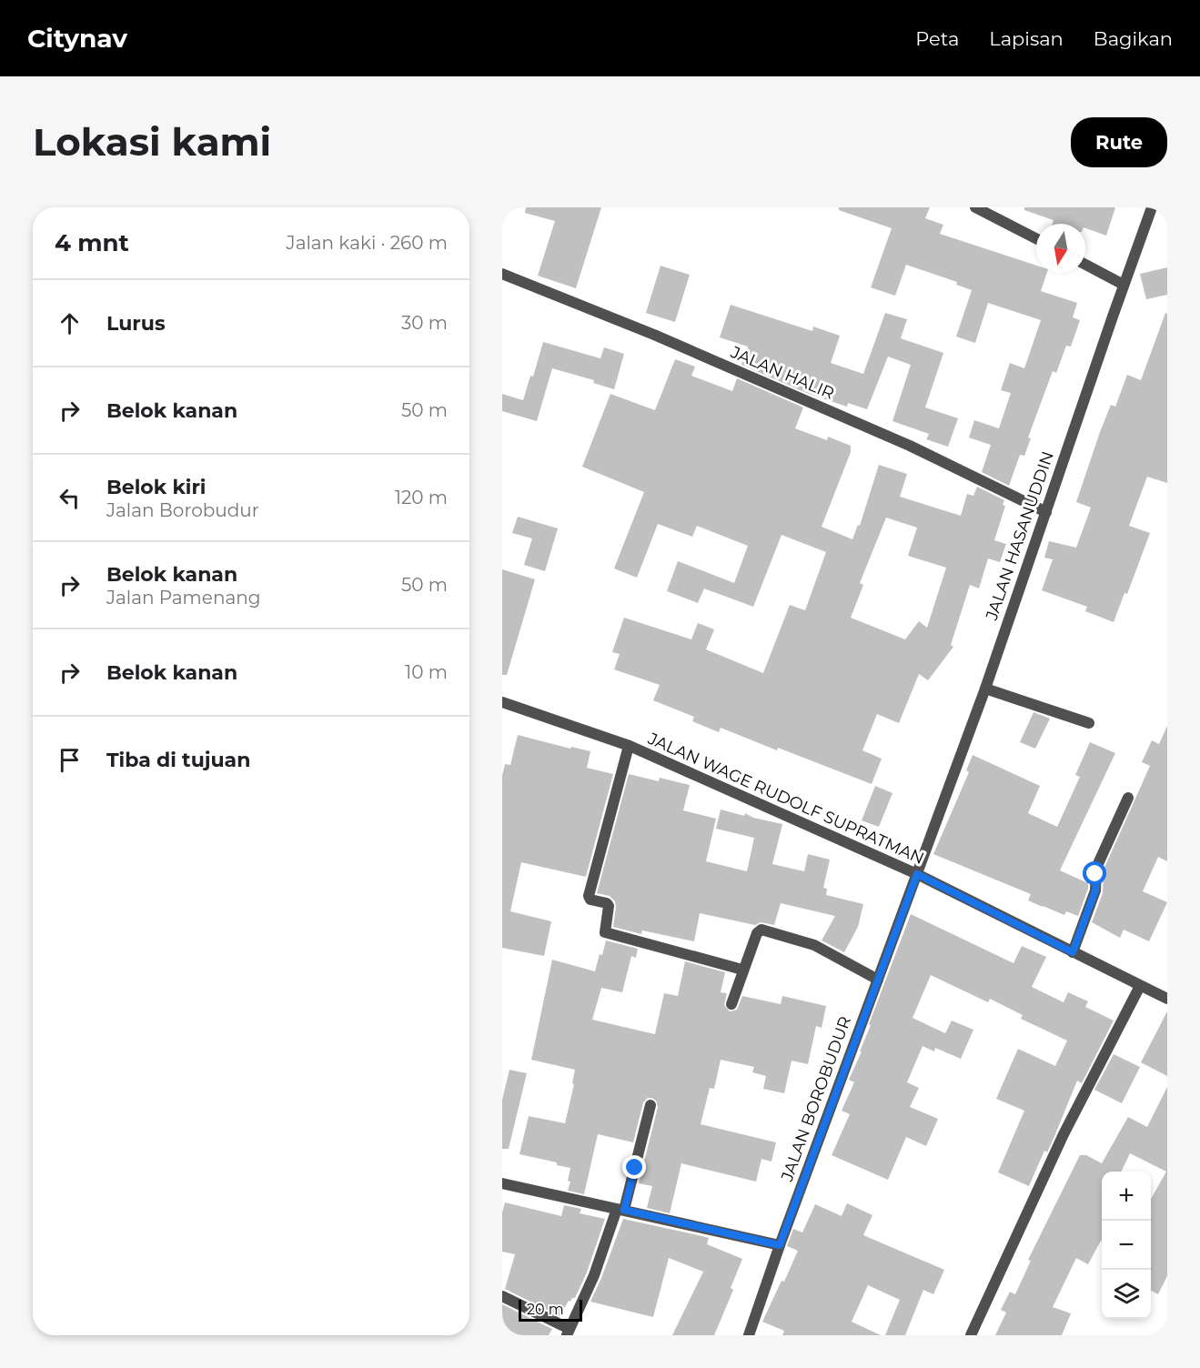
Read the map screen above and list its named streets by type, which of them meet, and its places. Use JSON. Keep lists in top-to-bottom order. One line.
{"streets":{"street":["JALAN HALIR","JALAN HASANUDDIN","JALAN WAGE RUDOLF SUPRATMAN","JALAN BOROBUDUR"]},"crossings":[["JALAN HALIR","JALAN HASANUDDIN"],["JALAN HASANUDDIN","JALAN WAGE RUDOLF SUPRATMAN"],["JALAN HASANUDDIN","JALAN BOROBUDUR"],["JALAN WAGE RUDOLF SUPRATMAN","JALAN BOROBUDUR"]],"scale_bar":"20 m","north":"bottom","page":{"header":"Citynav","nav":["Peta","Lapisan","Bagikan"],"buttons":"Rute","title":"Lokasi kami","heading":["4 mnt","Jalan kaki · 260 m"],"list":[["Lurus","30 m"],["Belok kanan","50 m"],["Belok kiri","Jalan Borobudur","120 m"],["Belok kanan","Jalan Pamenang","50 m"],["Belok kanan","10 m"],"Tiba di tujuan"],"map_buttons":["+","−"],"scale":"20 m"}}
